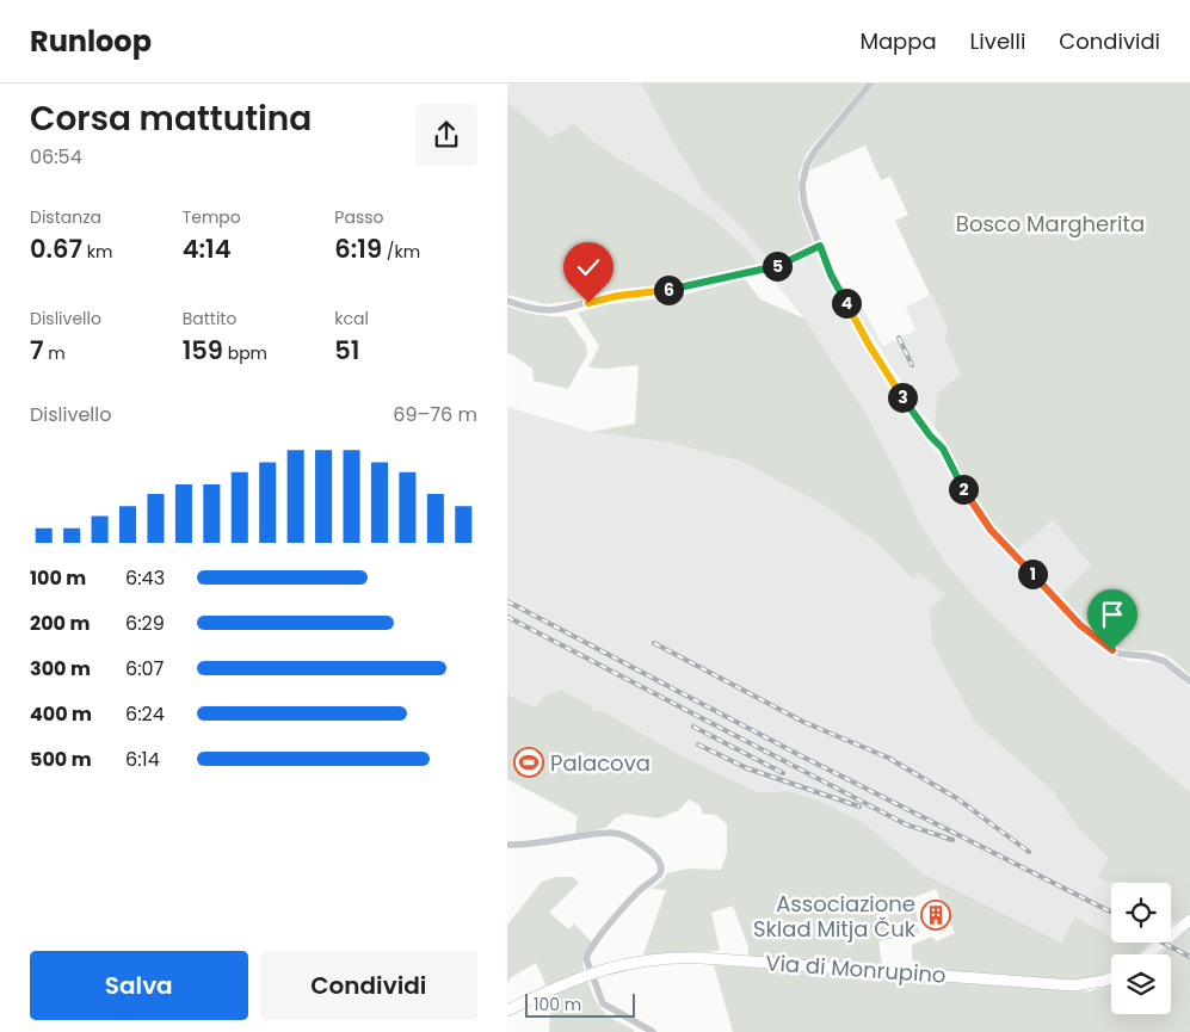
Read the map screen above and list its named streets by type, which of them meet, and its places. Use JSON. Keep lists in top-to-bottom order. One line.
{"streets":{"main road":["Via di Monrupino"]},"parks":["Bosco Margherita"],"places":{"sports":["Palacova"],"building":["Associazione Sklad Mitja Čuk"]},"scale_bar":"100 m","page":{"header":"Runloop","nav":["Mappa","Livelli","Condividi"],"heading":["Corsa mattutina","06:54"],"stats":[["Distanza","0.67 km"],["Tempo","4:14"],["Passo","6:19 /km"],["Dislivello","7 m"],["Battito","159 bpm"],["kcal","51"]],"pins":["5","6","4","3","2","1"],"chart":["Dislivello","69–76 m"],"list":[{"name":"100 m","note":"6:43"},{"name":"200 m","note":"6:29"},{"name":"300 m","note":"6:07"},{"name":"400 m","note":"6:24"},{"name":"500 m","note":"6:14"}],"buttons":["Salva","Condividi"],"scale":"100 m"}}
